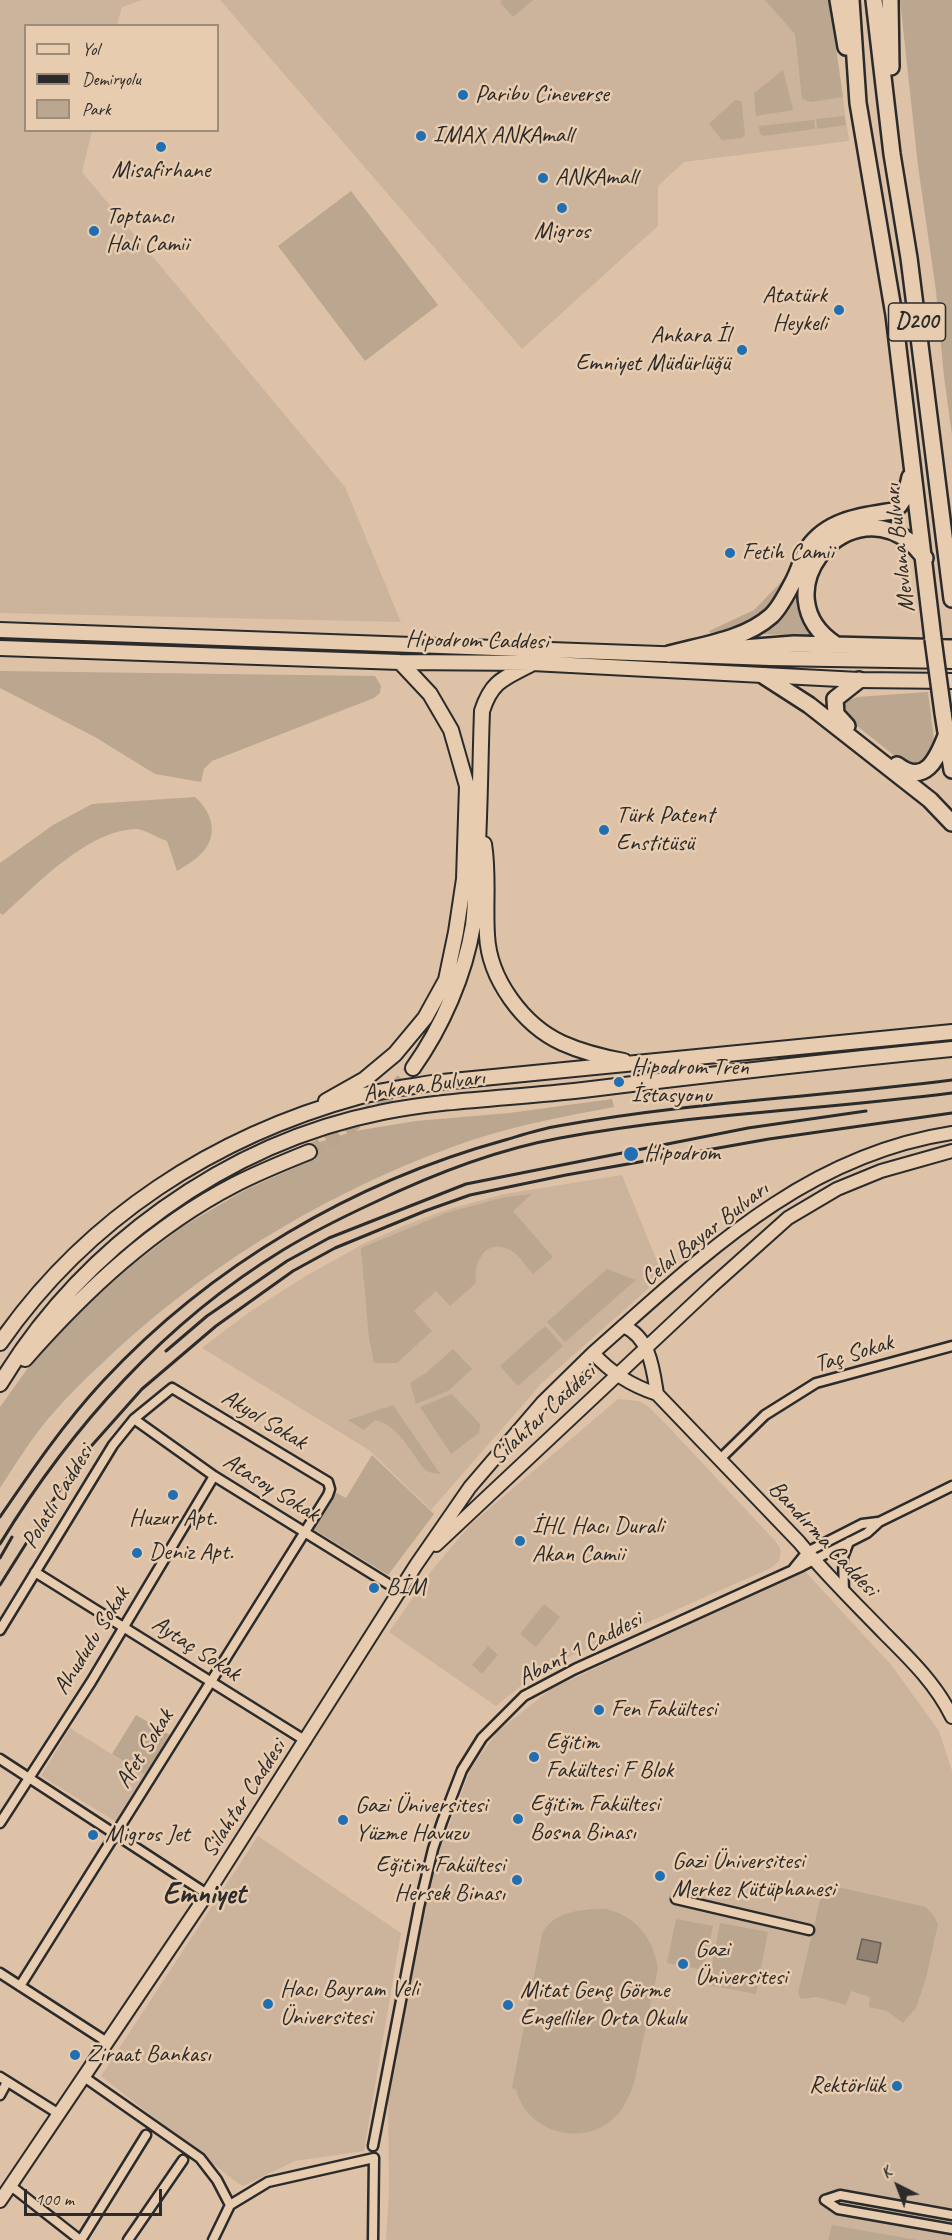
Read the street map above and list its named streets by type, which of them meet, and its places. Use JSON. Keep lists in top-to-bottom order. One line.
{"streets":{"highway":["D200","Mevlana Bulvarı"],"main road":["Hipodrom Caddesi","Ankara Bulvarı","Celal Bayar Bulvarı","Silahtar Caddesi","Bandırma Caddesi"],"street":["Taç Sokak","Akyol Sokak","Atasoy Sokak","Polatlı Caddesi","Ahududu Sokak","Aytaç Sokak","Abant 1 Caddesi","Afet Sokak"]},"crossings":[["Celal Bayar Bulvarı","Silahtar Caddesi"],["Taç Sokak","Bandırma Caddesi"],["Silahtar Caddesi","Bandırma Caddesi"],["Silahtar Caddesi","Aytaç Sokak"],["Akyol Sokak","Atasoy Sokak"],["Akyol Sokak","Polatlı Caddesi"],["Akyol Sokak","Afet Sokak"],["Atasoy Sokak","Polatlı Caddesi"],["Atasoy Sokak","Ahududu Sokak"],["Atasoy Sokak","Afet Sokak"],["Polatlı Caddesi","Aytaç Sokak"],["Bandırma Caddesi","Abant 1 Caddesi"],["Ahududu Sokak","Aytaç Sokak"],["Aytaç Sokak","Afet Sokak"]],"districts":["Emniyet"],"places":["Paribu Cineverse","IMAX ANKAmall","Misafirhane","ANKAmall","Migros","Toptancı Hali Camii","Atatürk Heykeli","Ankara İl Emniyet Müdürlüğü","Fetih Camii","Türk Patent Enstitüsü","Hipodrom Tren İstasyonu","Hipodrom","Huzur Apt.","İHL Hacı Durali Akan Camii","Deniz Apt.","BİM","Fen Fakültesi","Eğitim Fakültesi F Blok","Eğitim Fakültesi Bosna Binası","Gazi Üniversitesi Yüzme Havuzu","Migros Jet","Gazi Üniversitesi Merkez Kütüphanesi","Eğitim Fakültesi Hersek Binası","Gazi Üniversitesi","Hacı Bayram Veli Üniversitesi","Mitat Genç Görme Engelliler Orta Okulu","Ziraat Bankası","Rektörlük"],"legend":["Yol","Demiryolu","Park"],"scale_bar":"100 m","north":"top left"}
